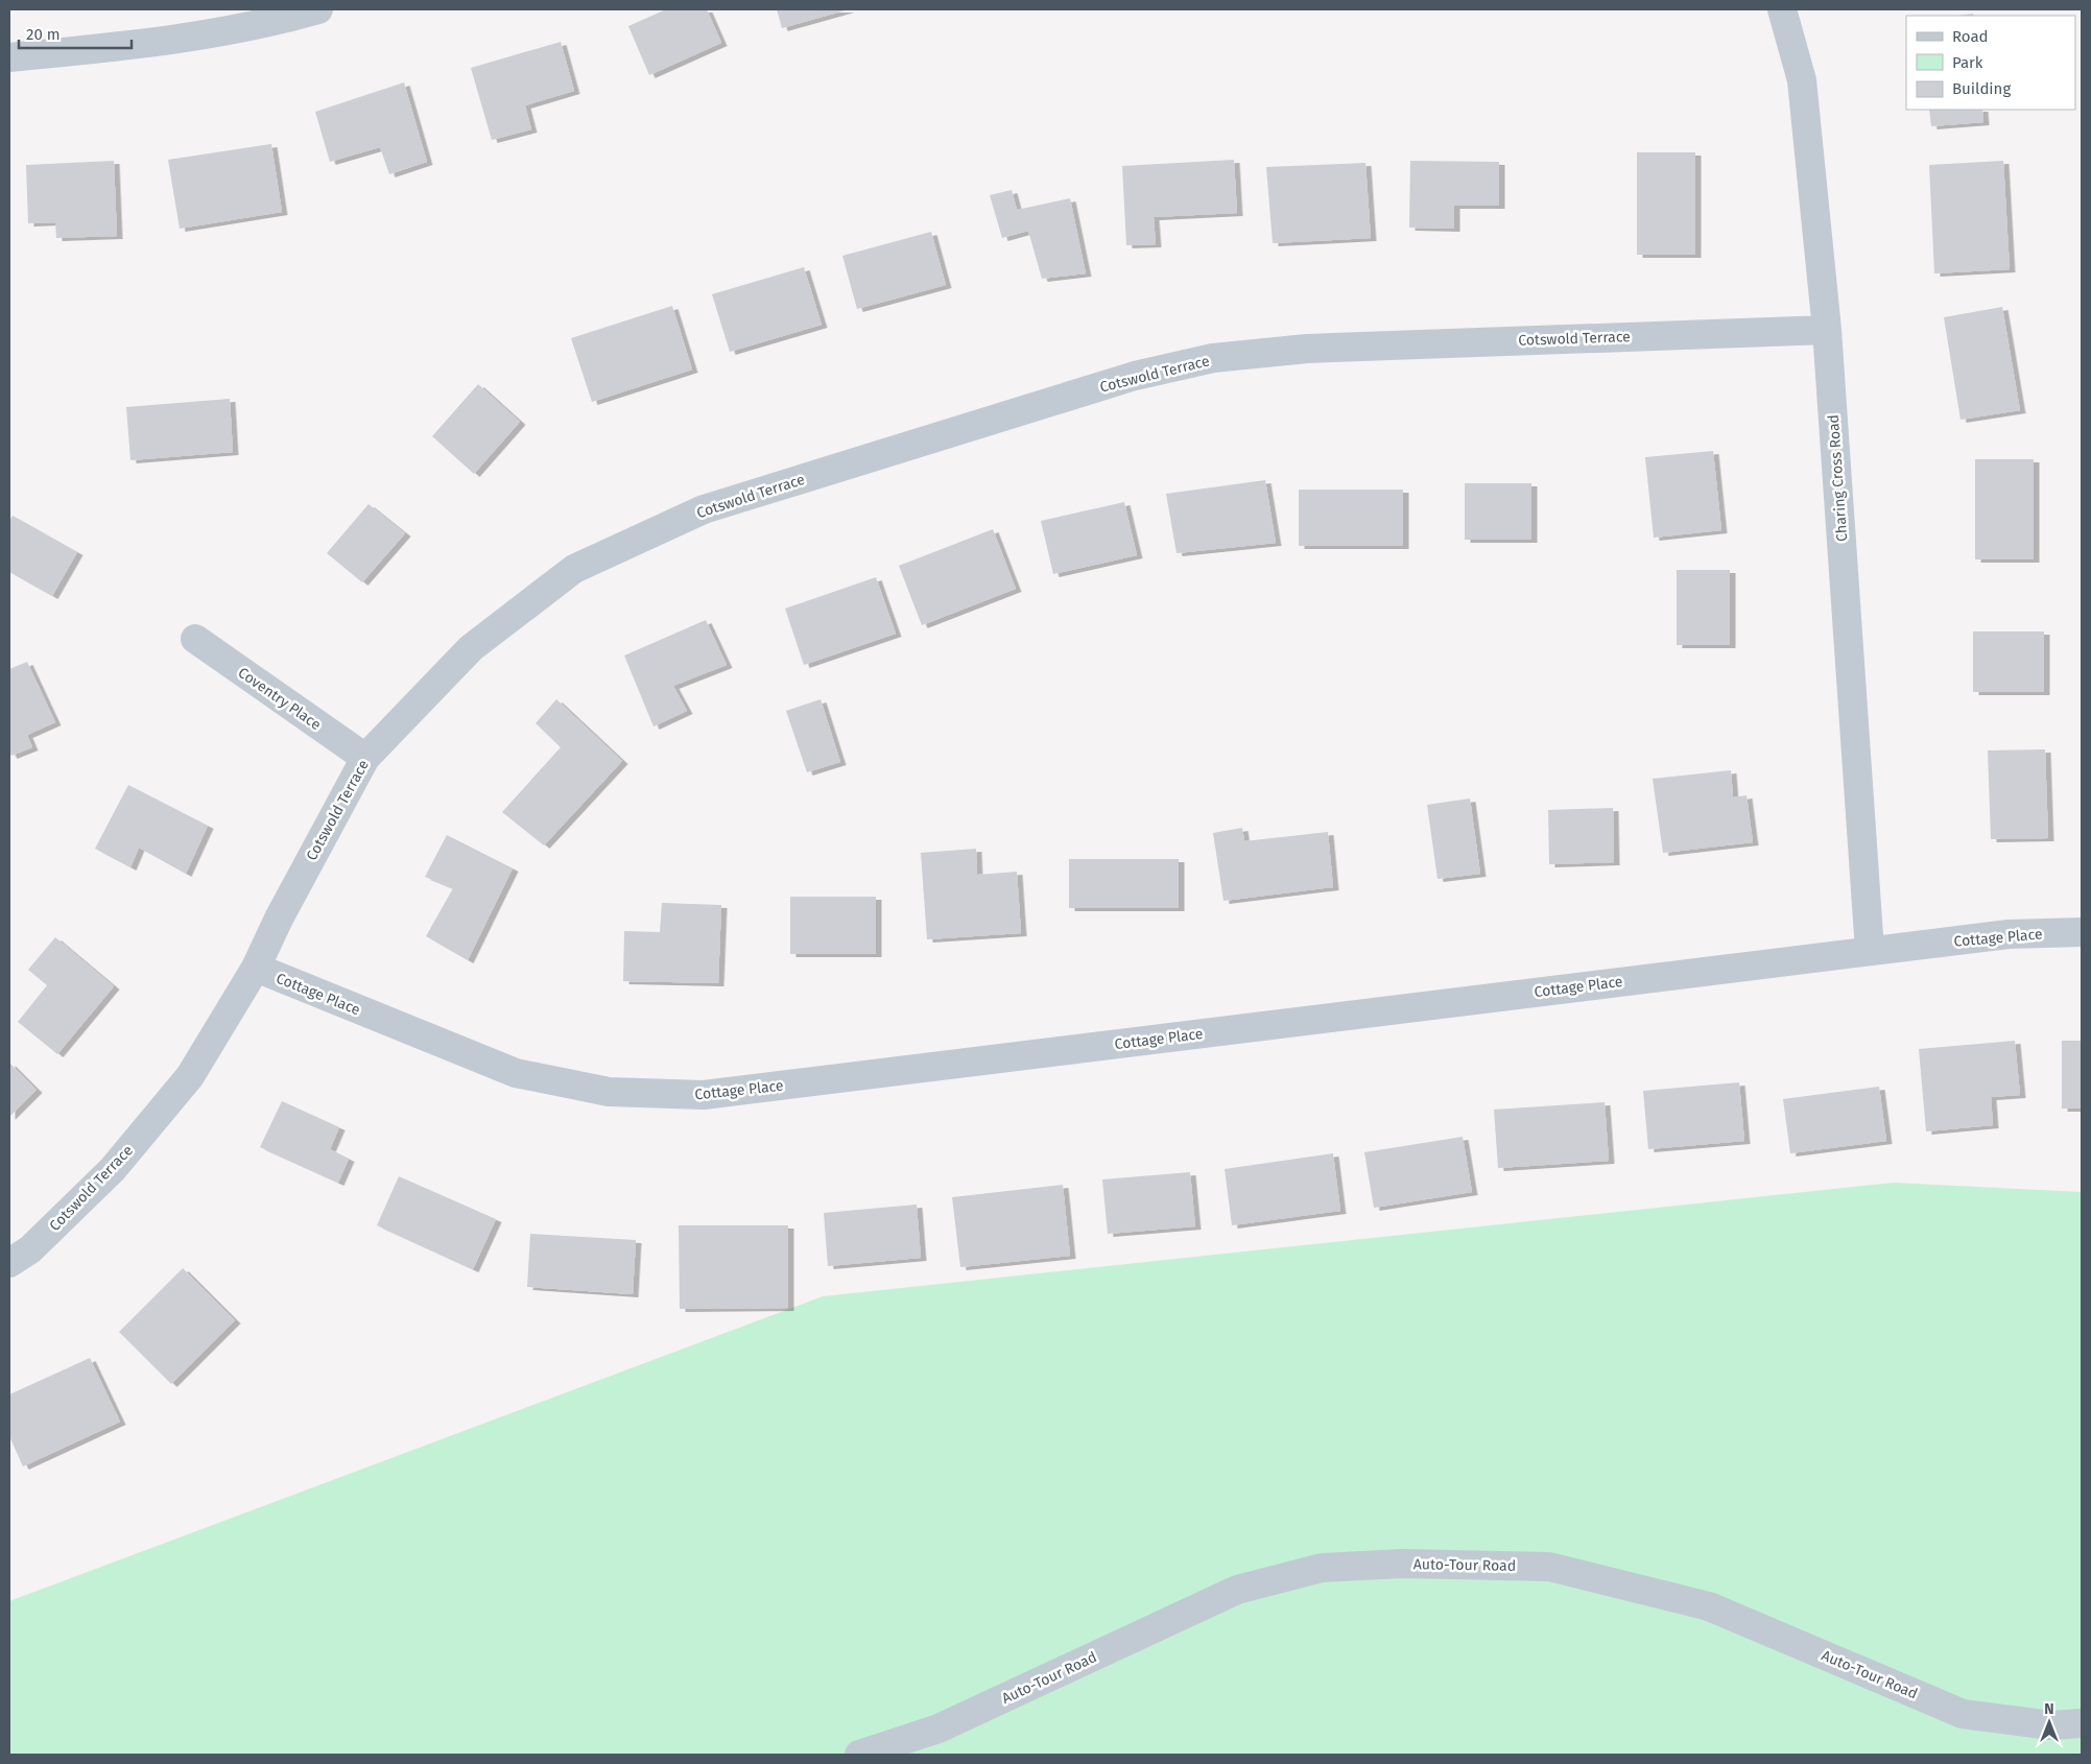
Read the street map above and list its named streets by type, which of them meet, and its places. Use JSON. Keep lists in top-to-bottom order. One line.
{"streets":{"street":["Cotswold Terrace","Charing Cross Road","Coventry Place","Cottage Place","Auto-Tour Road"]},"crossings":[["Cotswold Terrace","Charing Cross Road"],["Cotswold Terrace","Coventry Place"],["Cotswold Terrace","Cottage Place"],["Charing Cross Road","Cottage Place"]],"legend":["Road","Park","Building"],"scale_bar":"20 m","north":"top"}
